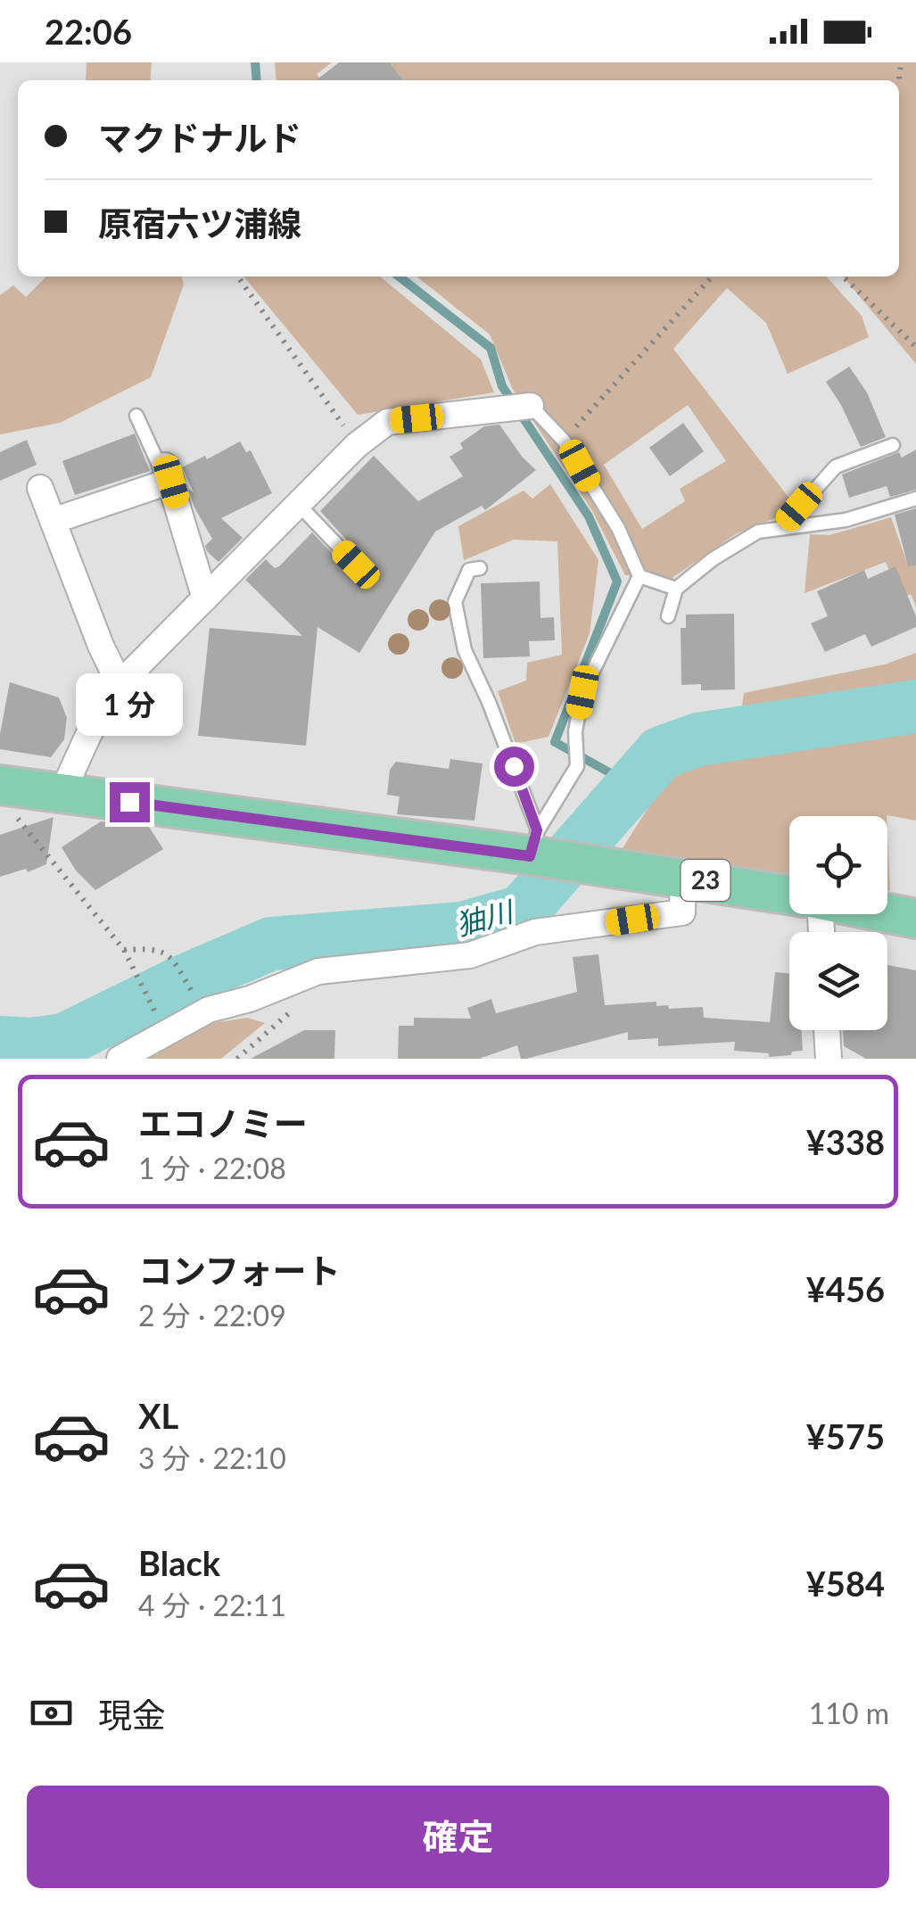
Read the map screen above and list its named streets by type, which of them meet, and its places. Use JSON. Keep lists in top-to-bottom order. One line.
{"streets":{"main road":["23"]},"water":["㹨川"],"page":{"status":"22:06","banner":["マクドナルド","原宿六ツ浦線"],"bubble":"1 分","list":[{"name":"エコノミー","note":"1 分 · 22:08","value":"¥338"},{"name":"コンフォート","note":"2 分 · 22:09","value":"¥456"},{"name":"XL","note":"3 分 · 22:10","value":"¥575"},{"name":"Black","note":"4 分 · 22:11","value":"¥584"}],"pay":["現金","110 m"],"buttons":"確定"}}
